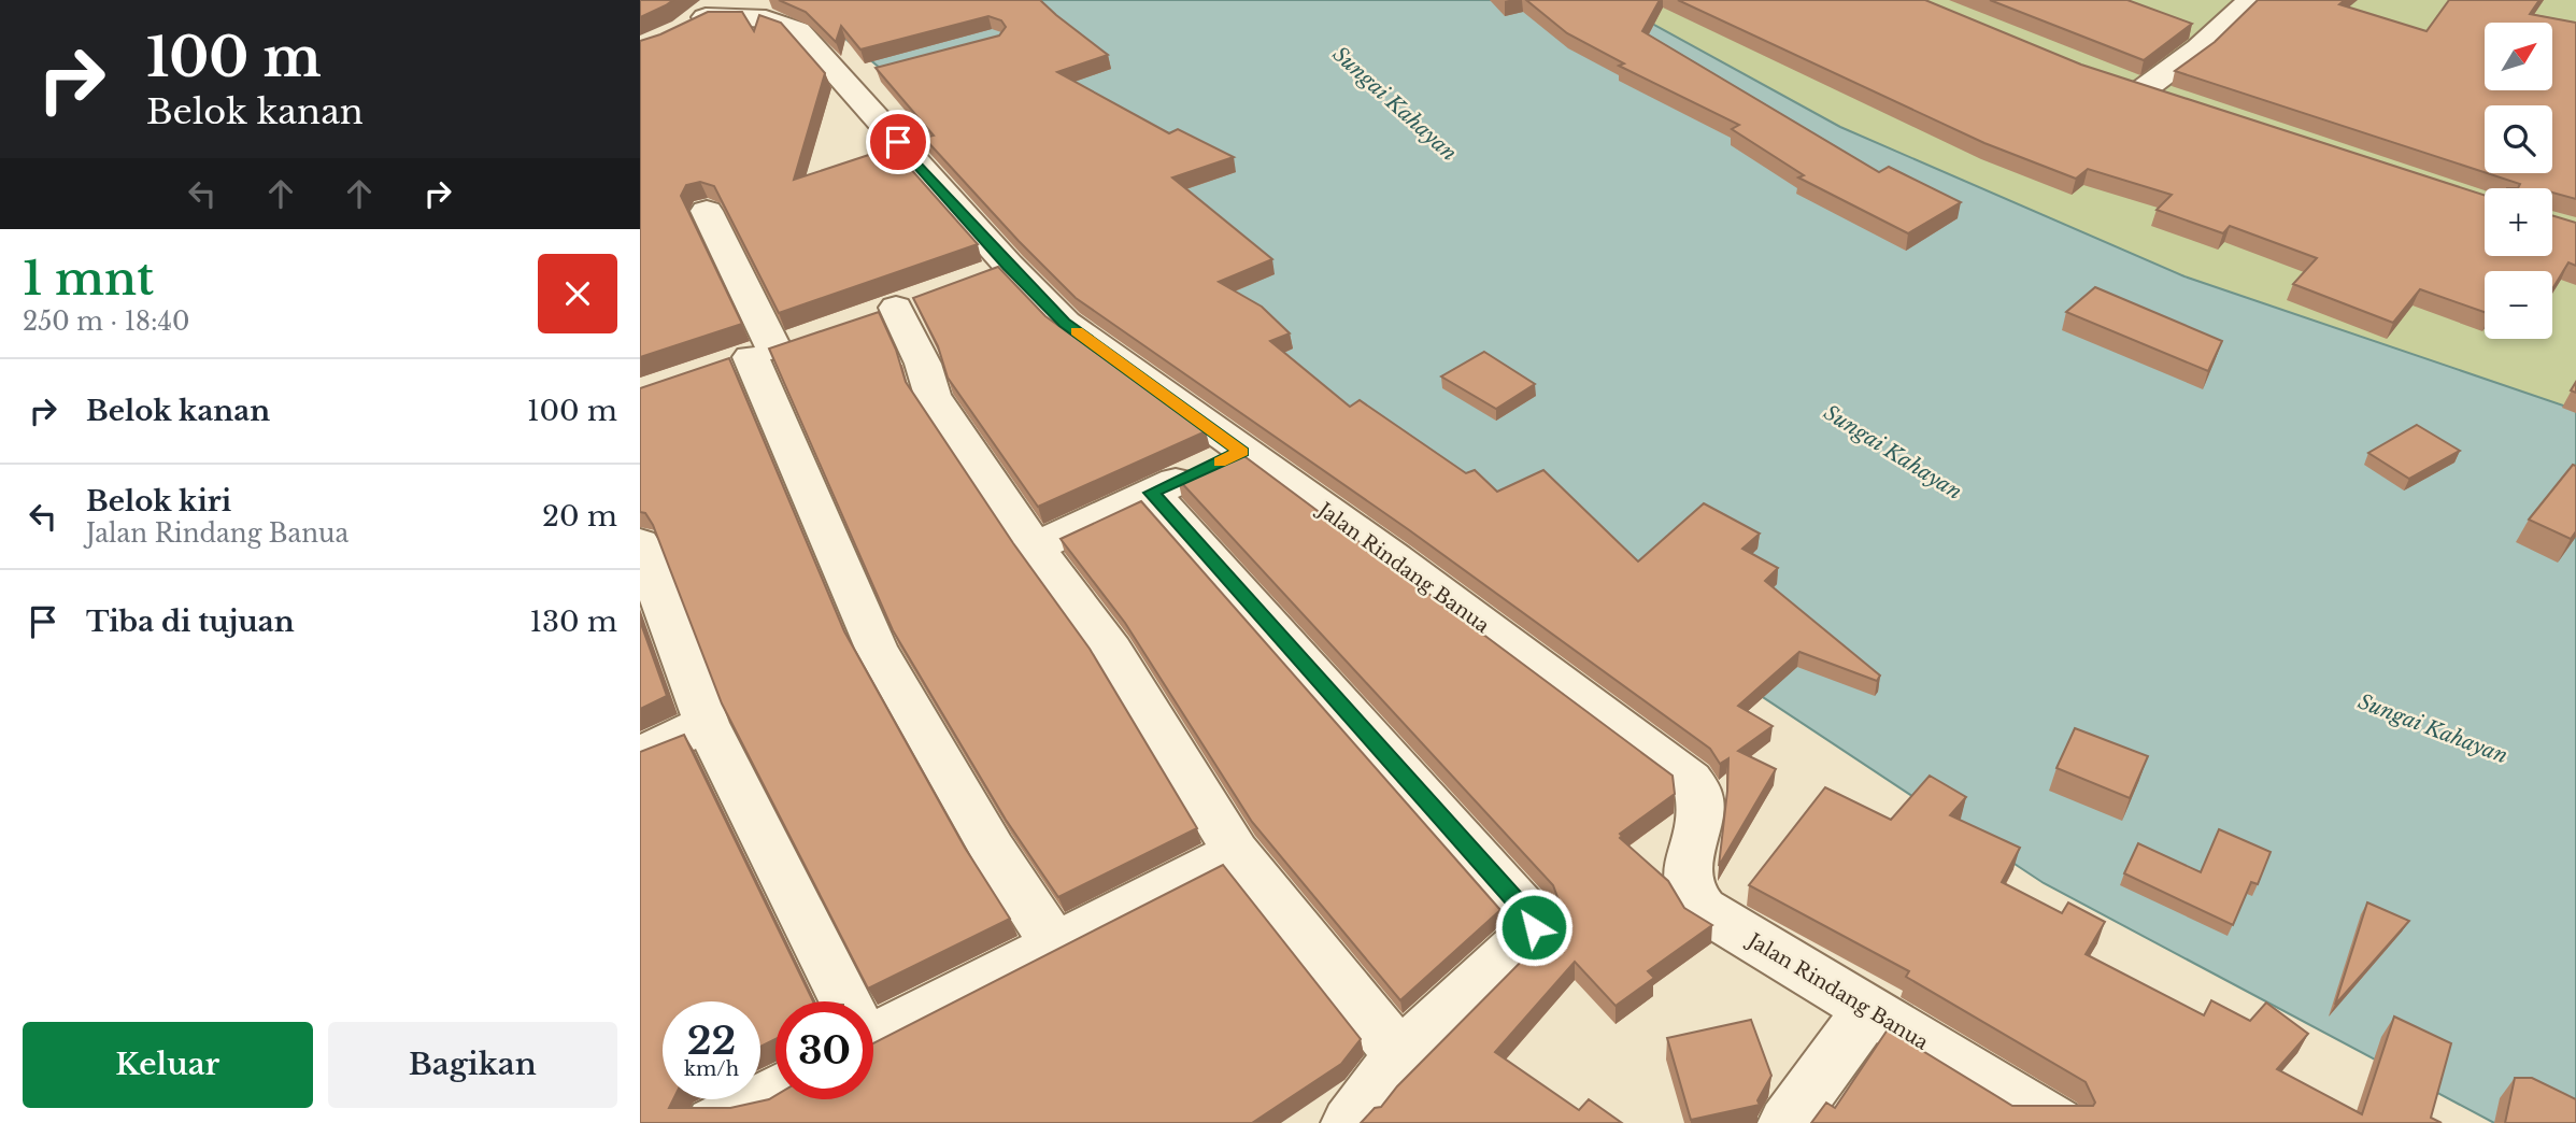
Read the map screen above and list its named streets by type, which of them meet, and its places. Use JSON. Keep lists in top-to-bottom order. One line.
{"streets":{"street":["Jalan Rindang Banua"]},"water":["Sungai Kahayan"],"north":"top right","page":{"turn":["100 m","Belok kanan"],"map_buttons":["+","−"],"heading":["1 mnt","250 m · 18:40"],"list":[{"name":"Belok kanan","value":"100 m"},{"name":"Belok kiri","note":"Jalan Rindang Banua","value":"20 m"},{"name":"Tiba di tujuan","value":"130 m"}],"speed":"22 km/h","limit":"30","buttons":["Keluar","Bagikan"]}}
